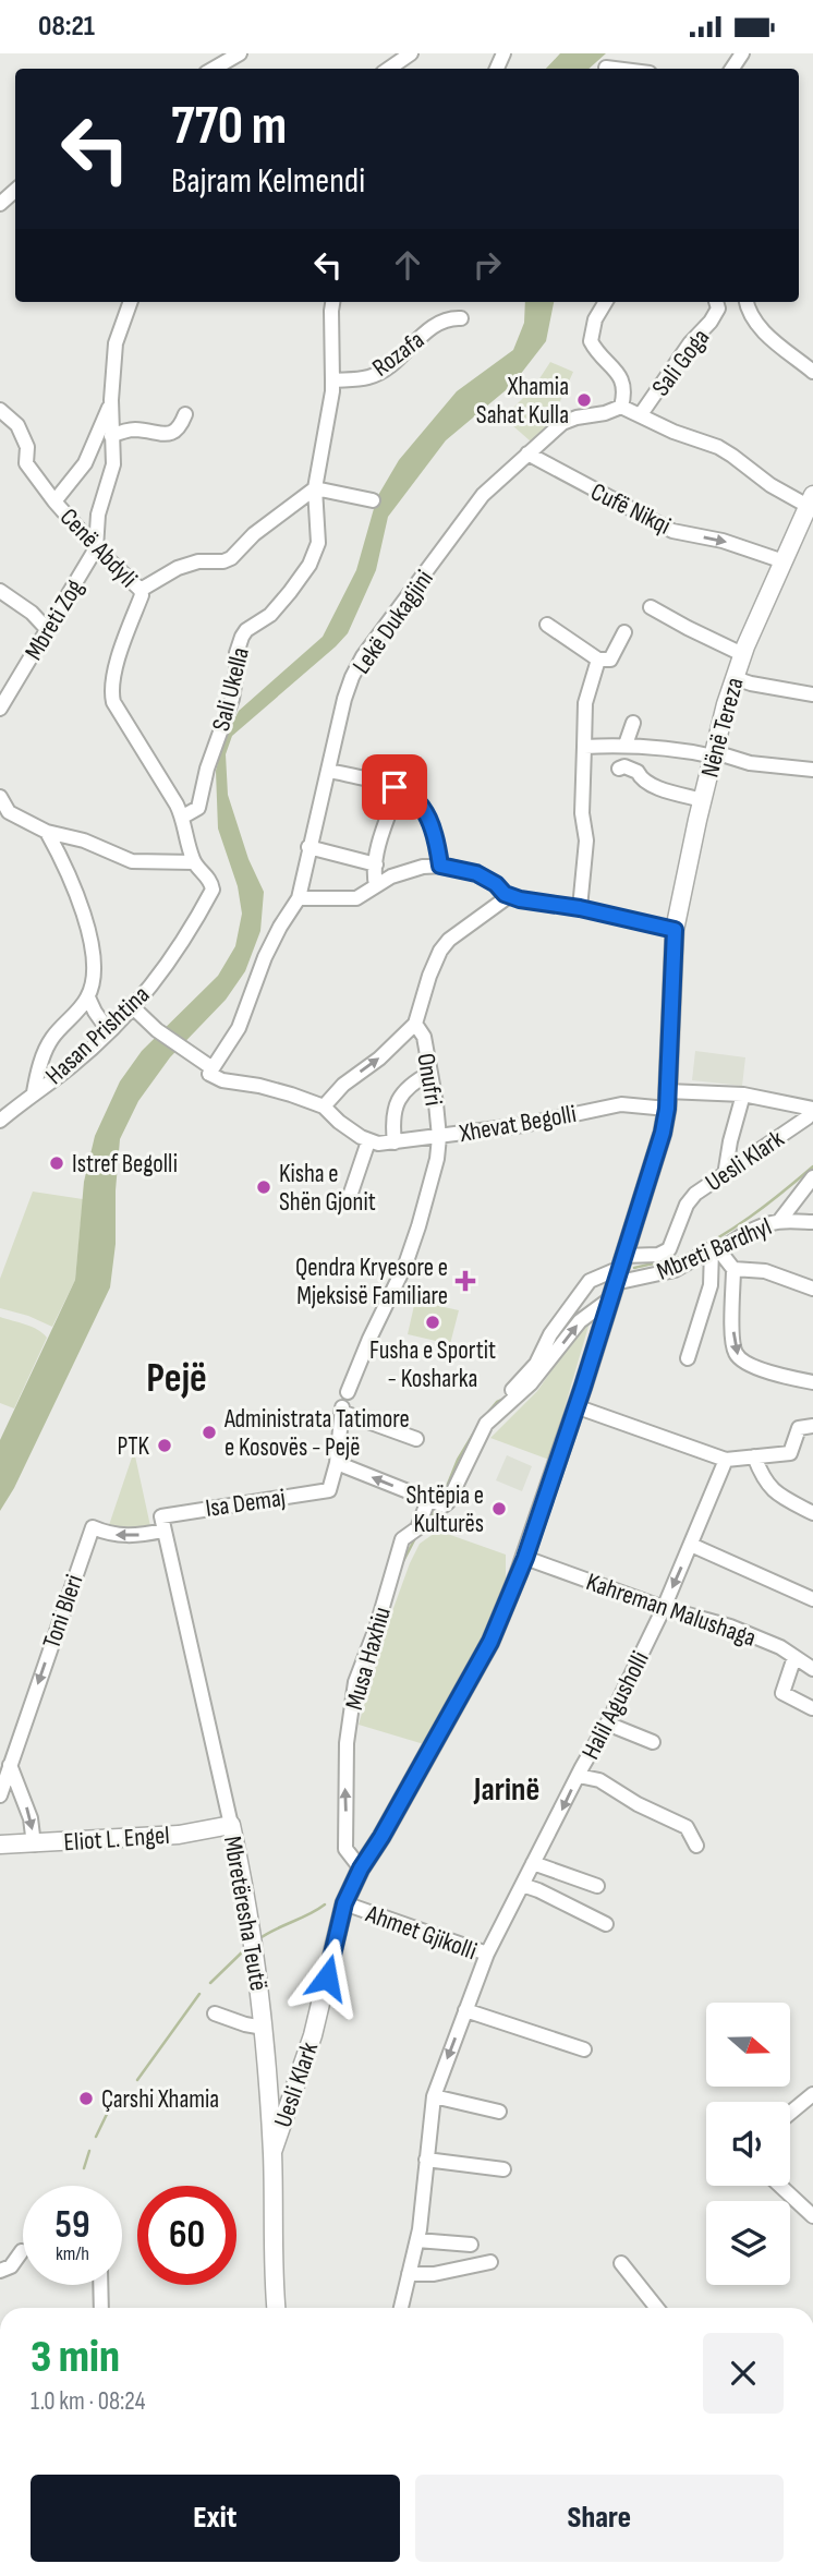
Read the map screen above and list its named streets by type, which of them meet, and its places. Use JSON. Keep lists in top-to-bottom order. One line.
{"streets":{"main road":["Nënë Tereza","Uesli Klark","Eliot L. Engel","Mbretëresha Teutë"],"street":["Rozafa","Sali Goga","Cufë Nikqi","Cenë Abdyli","Mbreti Zog","Lekë Dukagjini","Sali Ukella","Hasan Prishtina","Onufri","Xhevat Begolli","Mbreti Bardhyl","Isa Demaj","Kahreman Malushaga","Toni Bleri","Musa Haxhiu","Halil Agusholli","Ahmet Gjikolli"]},"crossings":[["Rozafa","Sali Ukella"],["Cufë Nikqi","Lekë Dukagjini"],["Cufë Nikqi","Nënë Tereza"],["Cenë Abdyli","Mbreti Zog"],["Cenë Abdyli","Sali Ukella"],["Cenë Abdyli","Hasan Prishtina"],["Nënë Tereza","Uesli Klark"],["Onufri","Xhevat Begolli"],["Xhevat Begolli","Uesli Klark"],["Uesli Klark","Mbreti Bardhyl"],["Uesli Klark","Kahreman Malushaga"],["Uesli Klark","Musa Haxhiu"],["Uesli Klark","Mbretëresha Teutë"],["Uesli Klark","Ahmet Gjikolli"],["Mbreti Bardhyl","Musa Haxhiu"],["Isa Demaj","Toni Bleri"],["Isa Demaj","Mbretëresha Teutë"],["Kahreman Malushaga","Halil Agusholli"],["Toni Bleri","Mbretëresha Teutë"],["Halil Agusholli","Ahmet Gjikolli"],["Eliot L. Engel","Mbretëresha Teutë"]],"one_way":["Toni Bleri","Musa Haxhiu"],"districts":["Pejë","Jarinë"],"places":{"other":["Xhamia Sahat Kulla","Istref Begolli","Kisha e Shën Gjonit","Fusha e Sportit - Kosharka","Administrata Tatimore e Kosovës - Pejë","PTK","Shtëpia e Kulturës","Çarshi Xhamia"],"health":["Qendra Kryesore e Mjeksisë Familiare"]},"north":"right","page":{"status":"08:21","turn":["770 m","Bajram Kelmendi"],"speed":"59 km/h","limit":"60","heading":["3 min","1.0 km · 08:24"],"buttons":["Exit","Share"]}}
